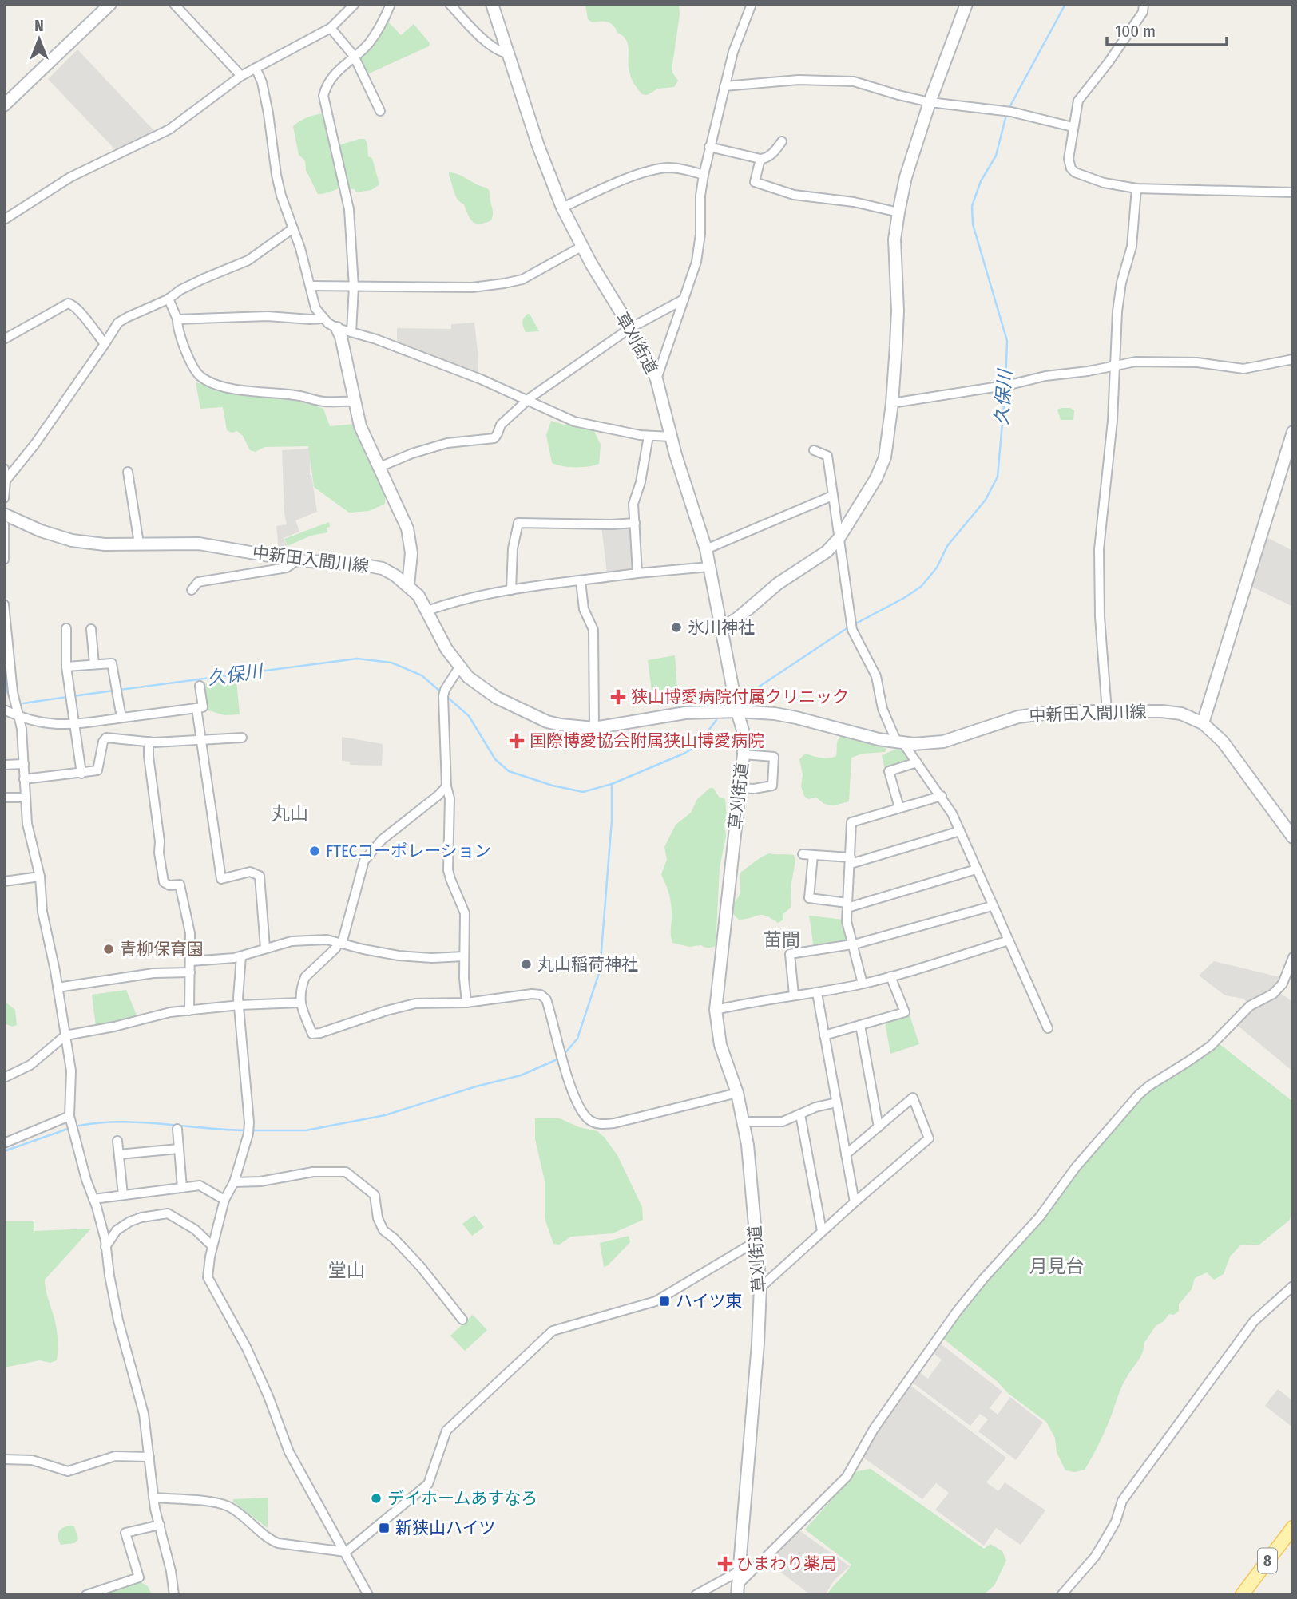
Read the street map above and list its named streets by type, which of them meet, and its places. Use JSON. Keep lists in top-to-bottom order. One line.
{"streets":{"main road":["8"],"street":["草刈街道","中新田入間川線"]},"crossings":[["草刈街道","中新田入間川線"]],"districts":["丸山","苗間","月見台","堂山"],"water":["久保川"],"places":{"other":["氷川神社","FTECコーポレーション","青柳保育園","丸山稲荷神社","デイホームあすなろ"],"health":["狭山博愛病院付属クリニック","国際博愛協会附属狭山博愛病院","ひまわり薬局"],"transit":["ハイツ東","新狭山ハイツ"]},"scale_bar":"100 m","north":"top"}
